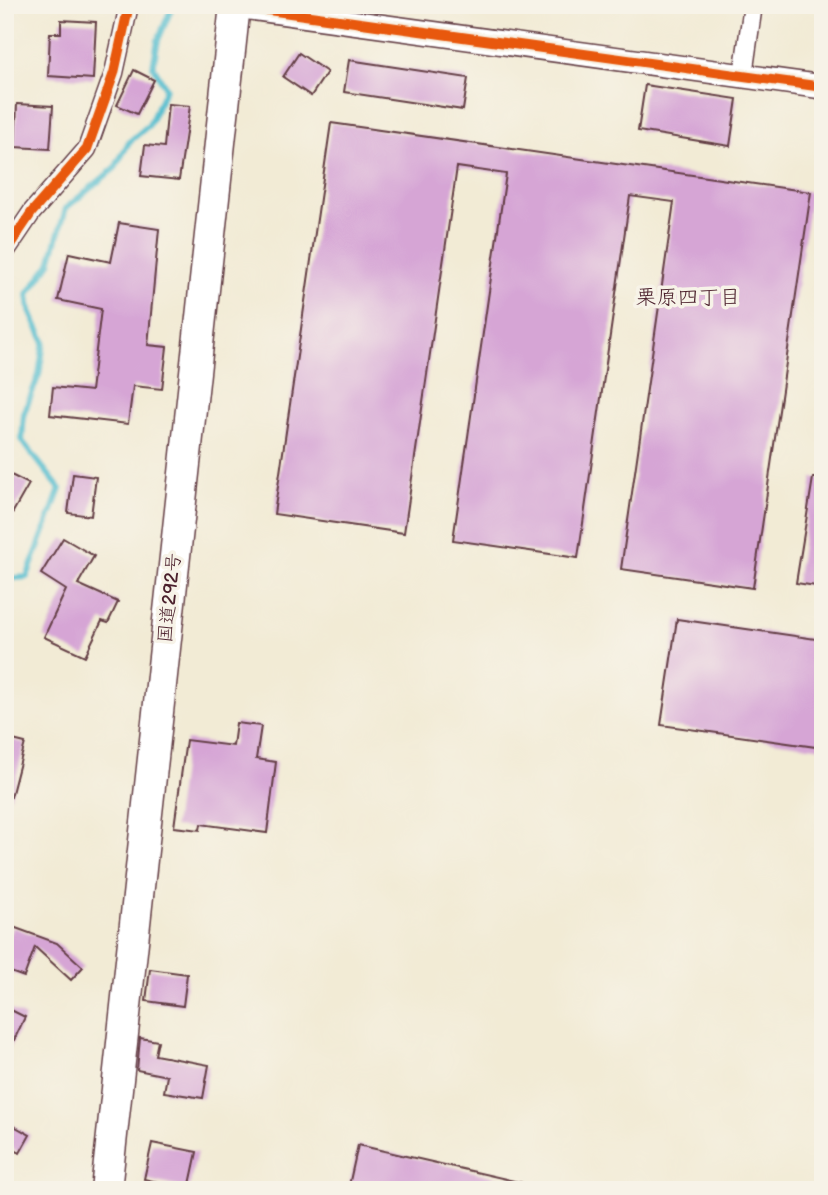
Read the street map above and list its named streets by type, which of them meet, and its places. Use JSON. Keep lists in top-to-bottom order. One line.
{"streets":{"highway":["国道292号"]},"districts":["栗原四丁目"]}
